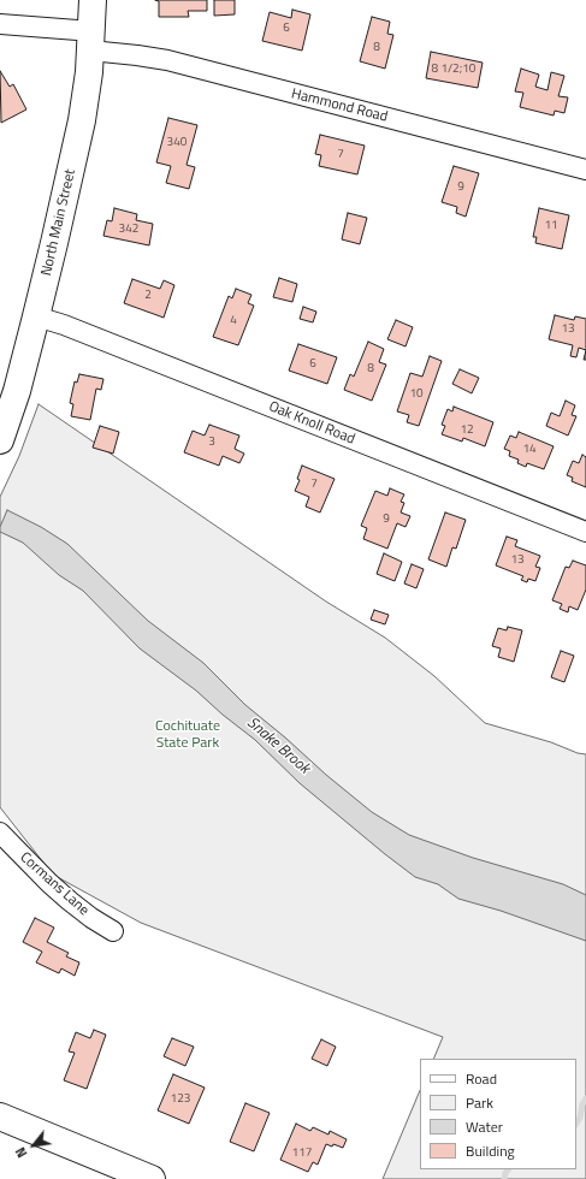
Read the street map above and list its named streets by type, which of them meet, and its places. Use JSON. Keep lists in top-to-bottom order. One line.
{"streets":{"main road":["North Main Street"],"street":["Hammond Road","Oak Knoll Road","Cormans Lane"]},"crossings":[["Hammond Road","North Main Street"],["North Main Street","Oak Knoll Road"]],"water":["Snake Brook"],"parks":["Cochituate State Park"],"house_numbers":["6","8","8 1/2;10","340","7","9","11","342","2","4","13","6","8","10","12","3","14","7","9","13","123","117"],"legend":["Road","Park","Water","Building"],"north":"bottom left"}
